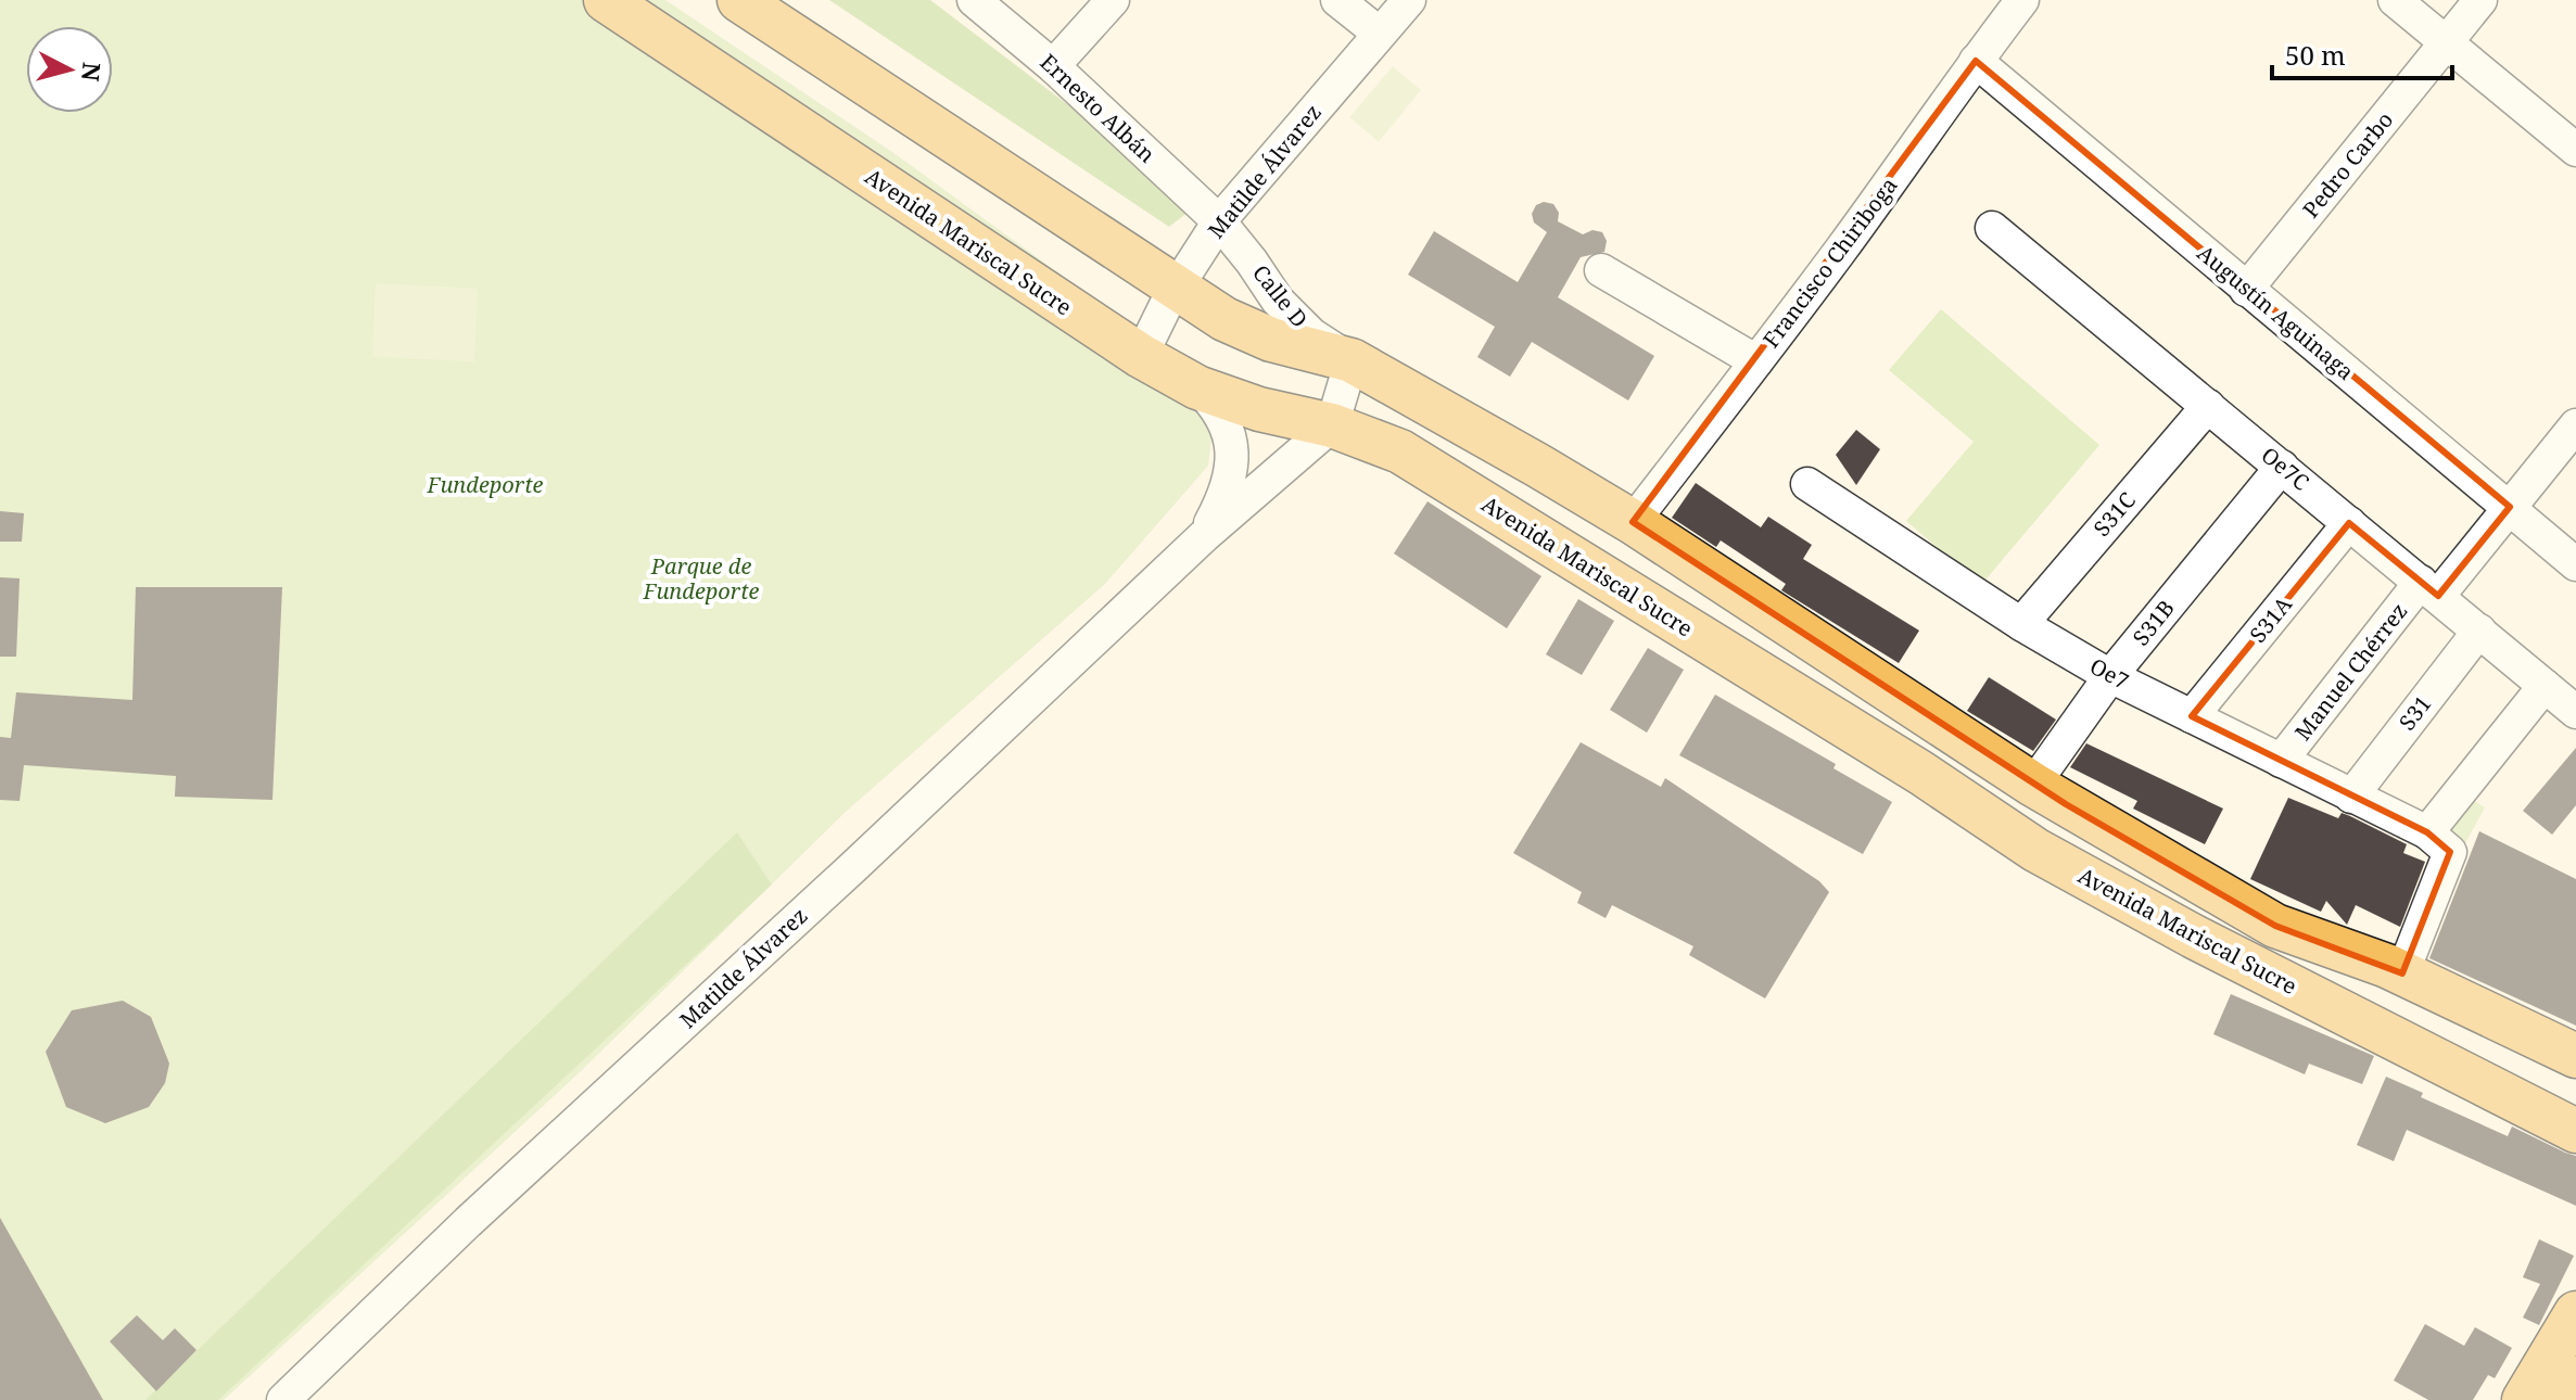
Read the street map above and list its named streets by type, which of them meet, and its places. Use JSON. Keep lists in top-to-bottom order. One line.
{"streets":{"main road":["Avenida Mariscal Sucre"],"street":["Ernesto Albán","Pedro Carbo","Matilde Álvarez","Francisco Chiriboga","Calle D","Augustín Aguinaga","Oe7C","S31C","S31A","S31B","Manuel Chérrez","Oe7","S31"]},"crossings":[["Ernesto Albán","Matilde Álvarez"],["Ernesto Albán","Calle D"],["Pedro Carbo","Augustín Aguinaga"],["Matilde Álvarez","Avenida Mariscal Sucre"],["Matilde Álvarez","Calle D"],["Francisco Chiriboga","Augustín Aguinaga"],["Augustín Aguinaga","Manuel Chérrez"],["Oe7C","S31C"],["Oe7C","S31A"],["Oe7C","S31B"],["Oe7C","Manuel Chérrez"],["Oe7C","S31"],["S31C","Oe7"],["S31A","Oe7"],["S31B","Oe7"],["Manuel Chérrez","Oe7"],["Oe7","S31"]],"parks":["Fundeporte","Parque de Fundeporte"],"scale_bar":"50 m","north":"right"}
